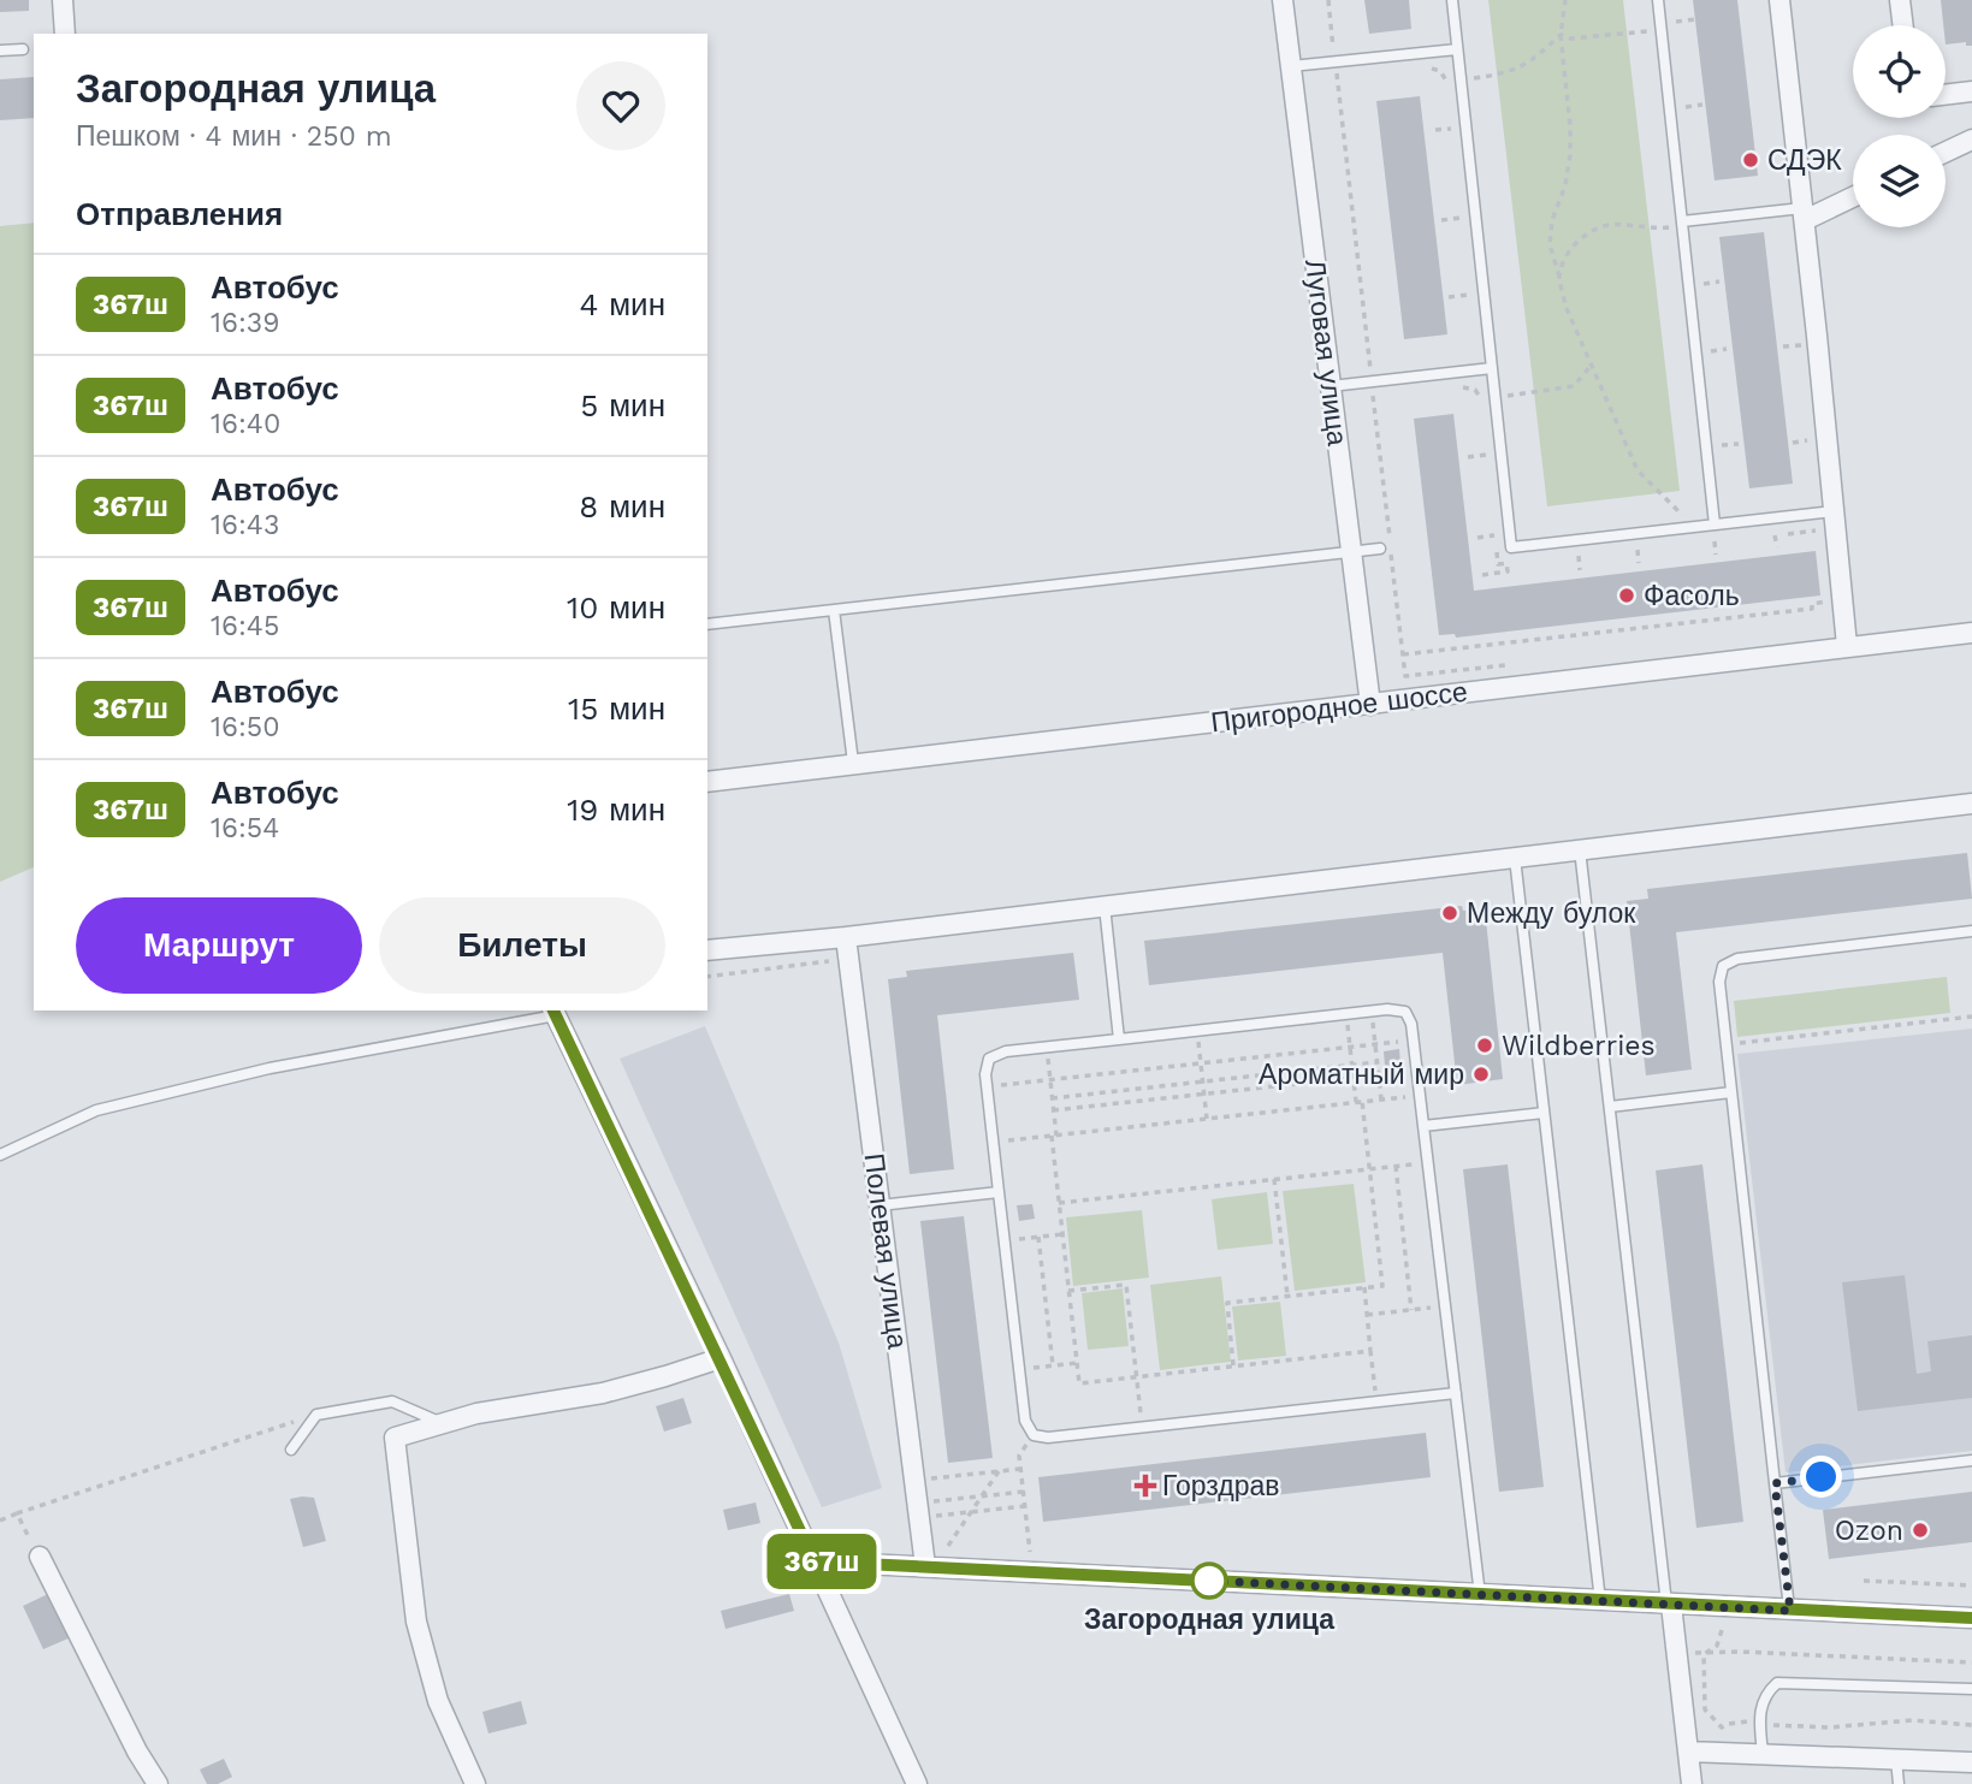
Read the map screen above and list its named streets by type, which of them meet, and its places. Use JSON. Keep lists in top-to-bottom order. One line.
{"streets":{"street":["Луговая улица","Пригородное шоссе","Полевая улица"]},"crossings":[["Луговая улица","Пригородное шоссе"]],"places":{"other":["СДЭК","Фасоль","Между булок","Wildberries","Ароматный мир","Ozon","Загородная улица"],"health":["Горздрав"]},"lines":["bus line 367ш"],"page":{"on_map":"367ш","heading":[["Загородная улица","Пешком · 4 мин · 250 m"],"Отправления"],"list":[{"mark":"367ш","name":"Автобус","note":"16:39","value":"4 мин"},{"mark":"367ш","name":"Автобус","note":"16:40","value":"5 мин"},{"mark":"367ш","name":"Автобус","note":"16:43","value":"8 мин"},{"mark":"367ш","name":"Автобус","note":"16:45","value":"10 мин"},{"mark":"367ш","name":"Автобус","note":"16:50","value":"15 мин"},{"mark":"367ш","name":"Автобус","note":"16:54","value":"19 мин"}],"buttons":["Маршрут","Билеты"]}}
